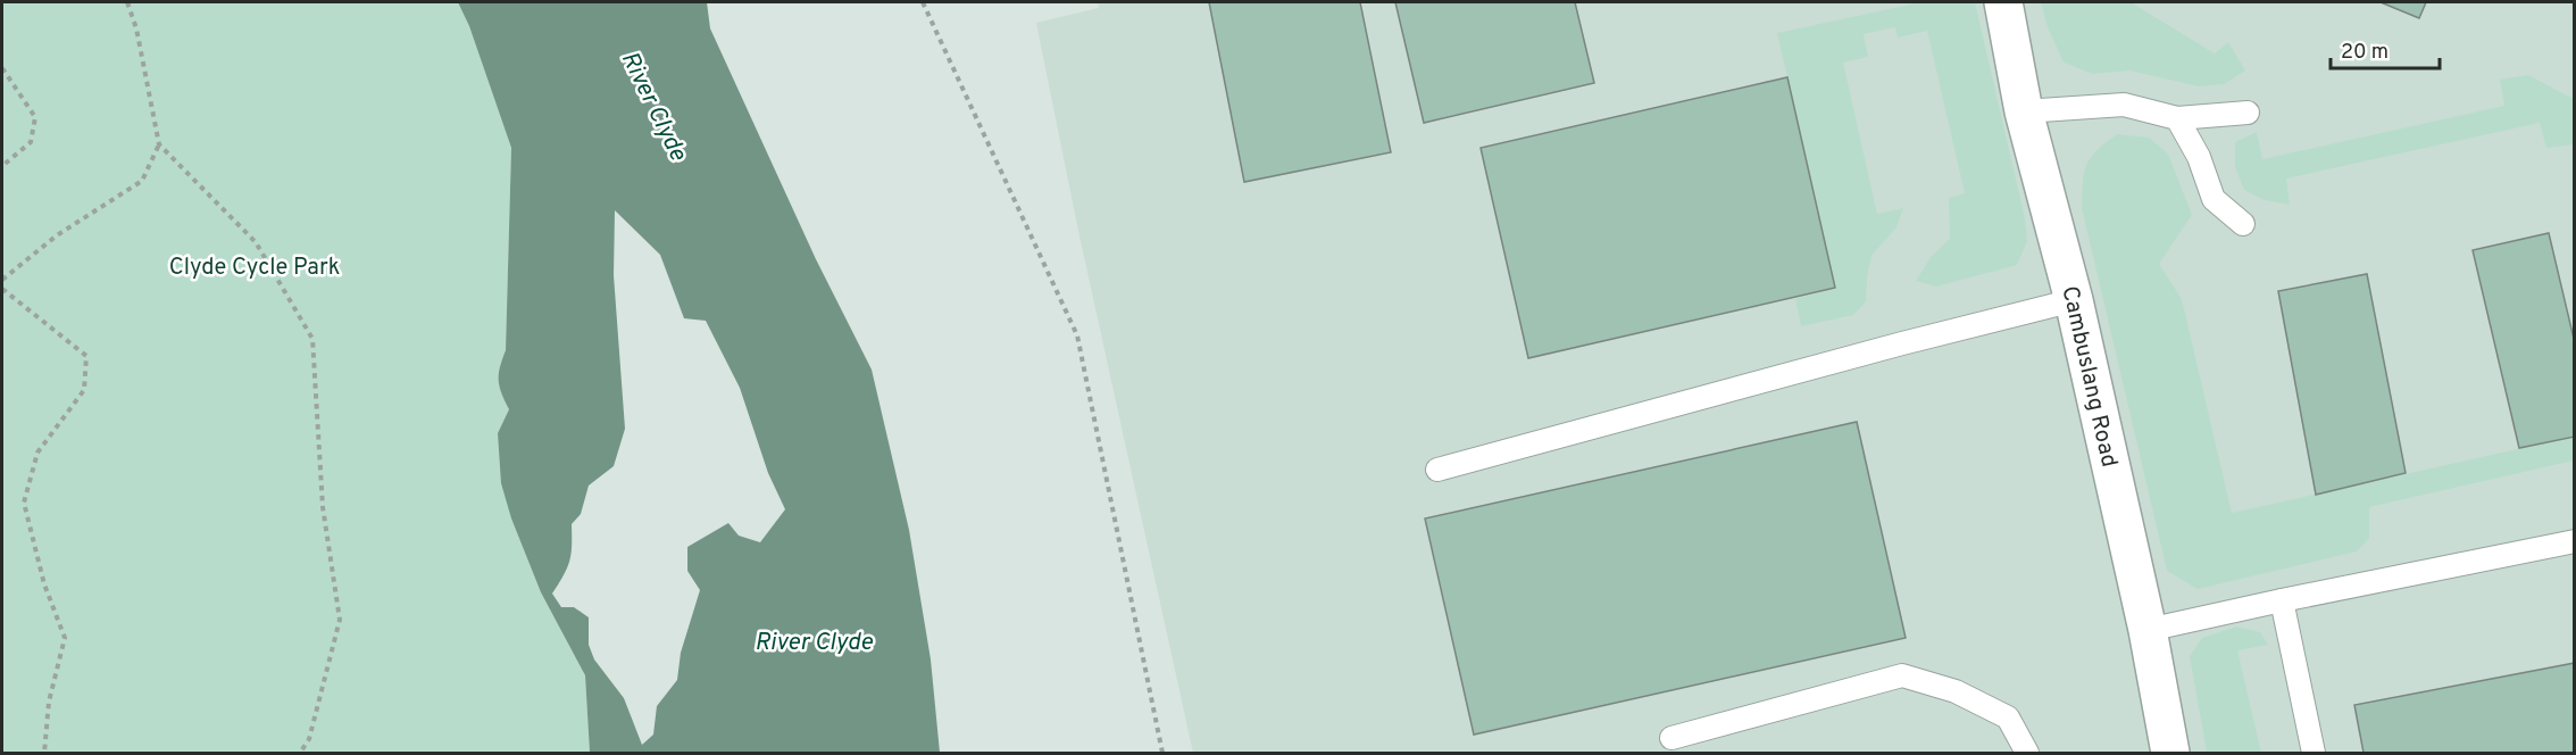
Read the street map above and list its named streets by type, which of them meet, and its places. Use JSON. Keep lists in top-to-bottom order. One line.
{"streets":{"street":["Cambuslang Road"]},"water":["River Clyde"],"parks":["Clyde Cycle Park"],"scale_bar":"20 m"}
